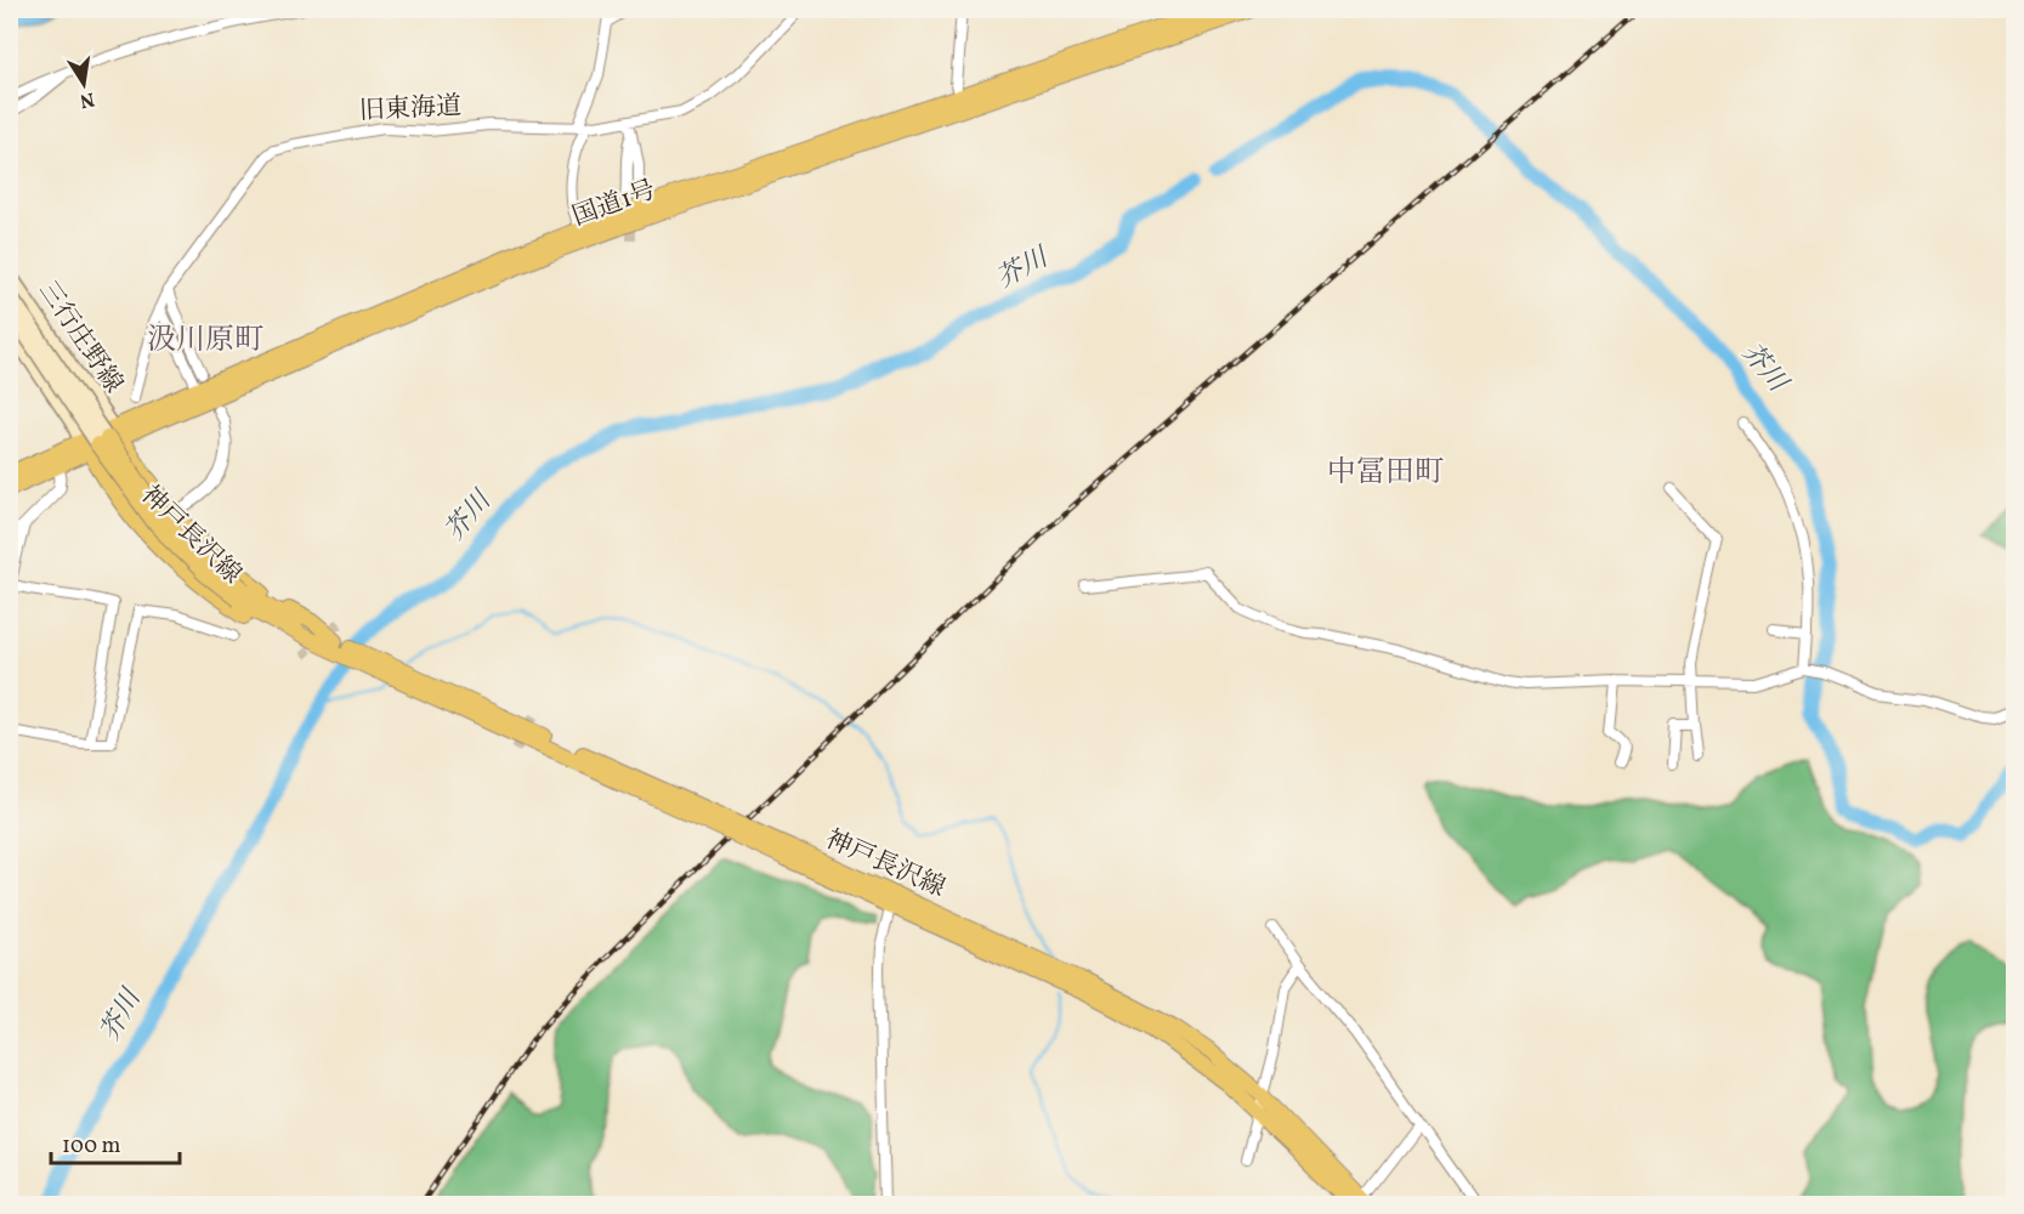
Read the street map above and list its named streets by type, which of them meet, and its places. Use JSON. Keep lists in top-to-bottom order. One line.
{"streets":{"main road":["国道1号","三行庄野線","神戸長沢線"],"street":["旧東海道"]},"crossings":[["国道1号","三行庄野線"],["国道1号","神戸長沢線"],["三行庄野線","神戸長沢線"]],"districts":["汲川原町","中冨田町"],"water":["芥川"],"scale_bar":"100 m","north":"bottom"}
